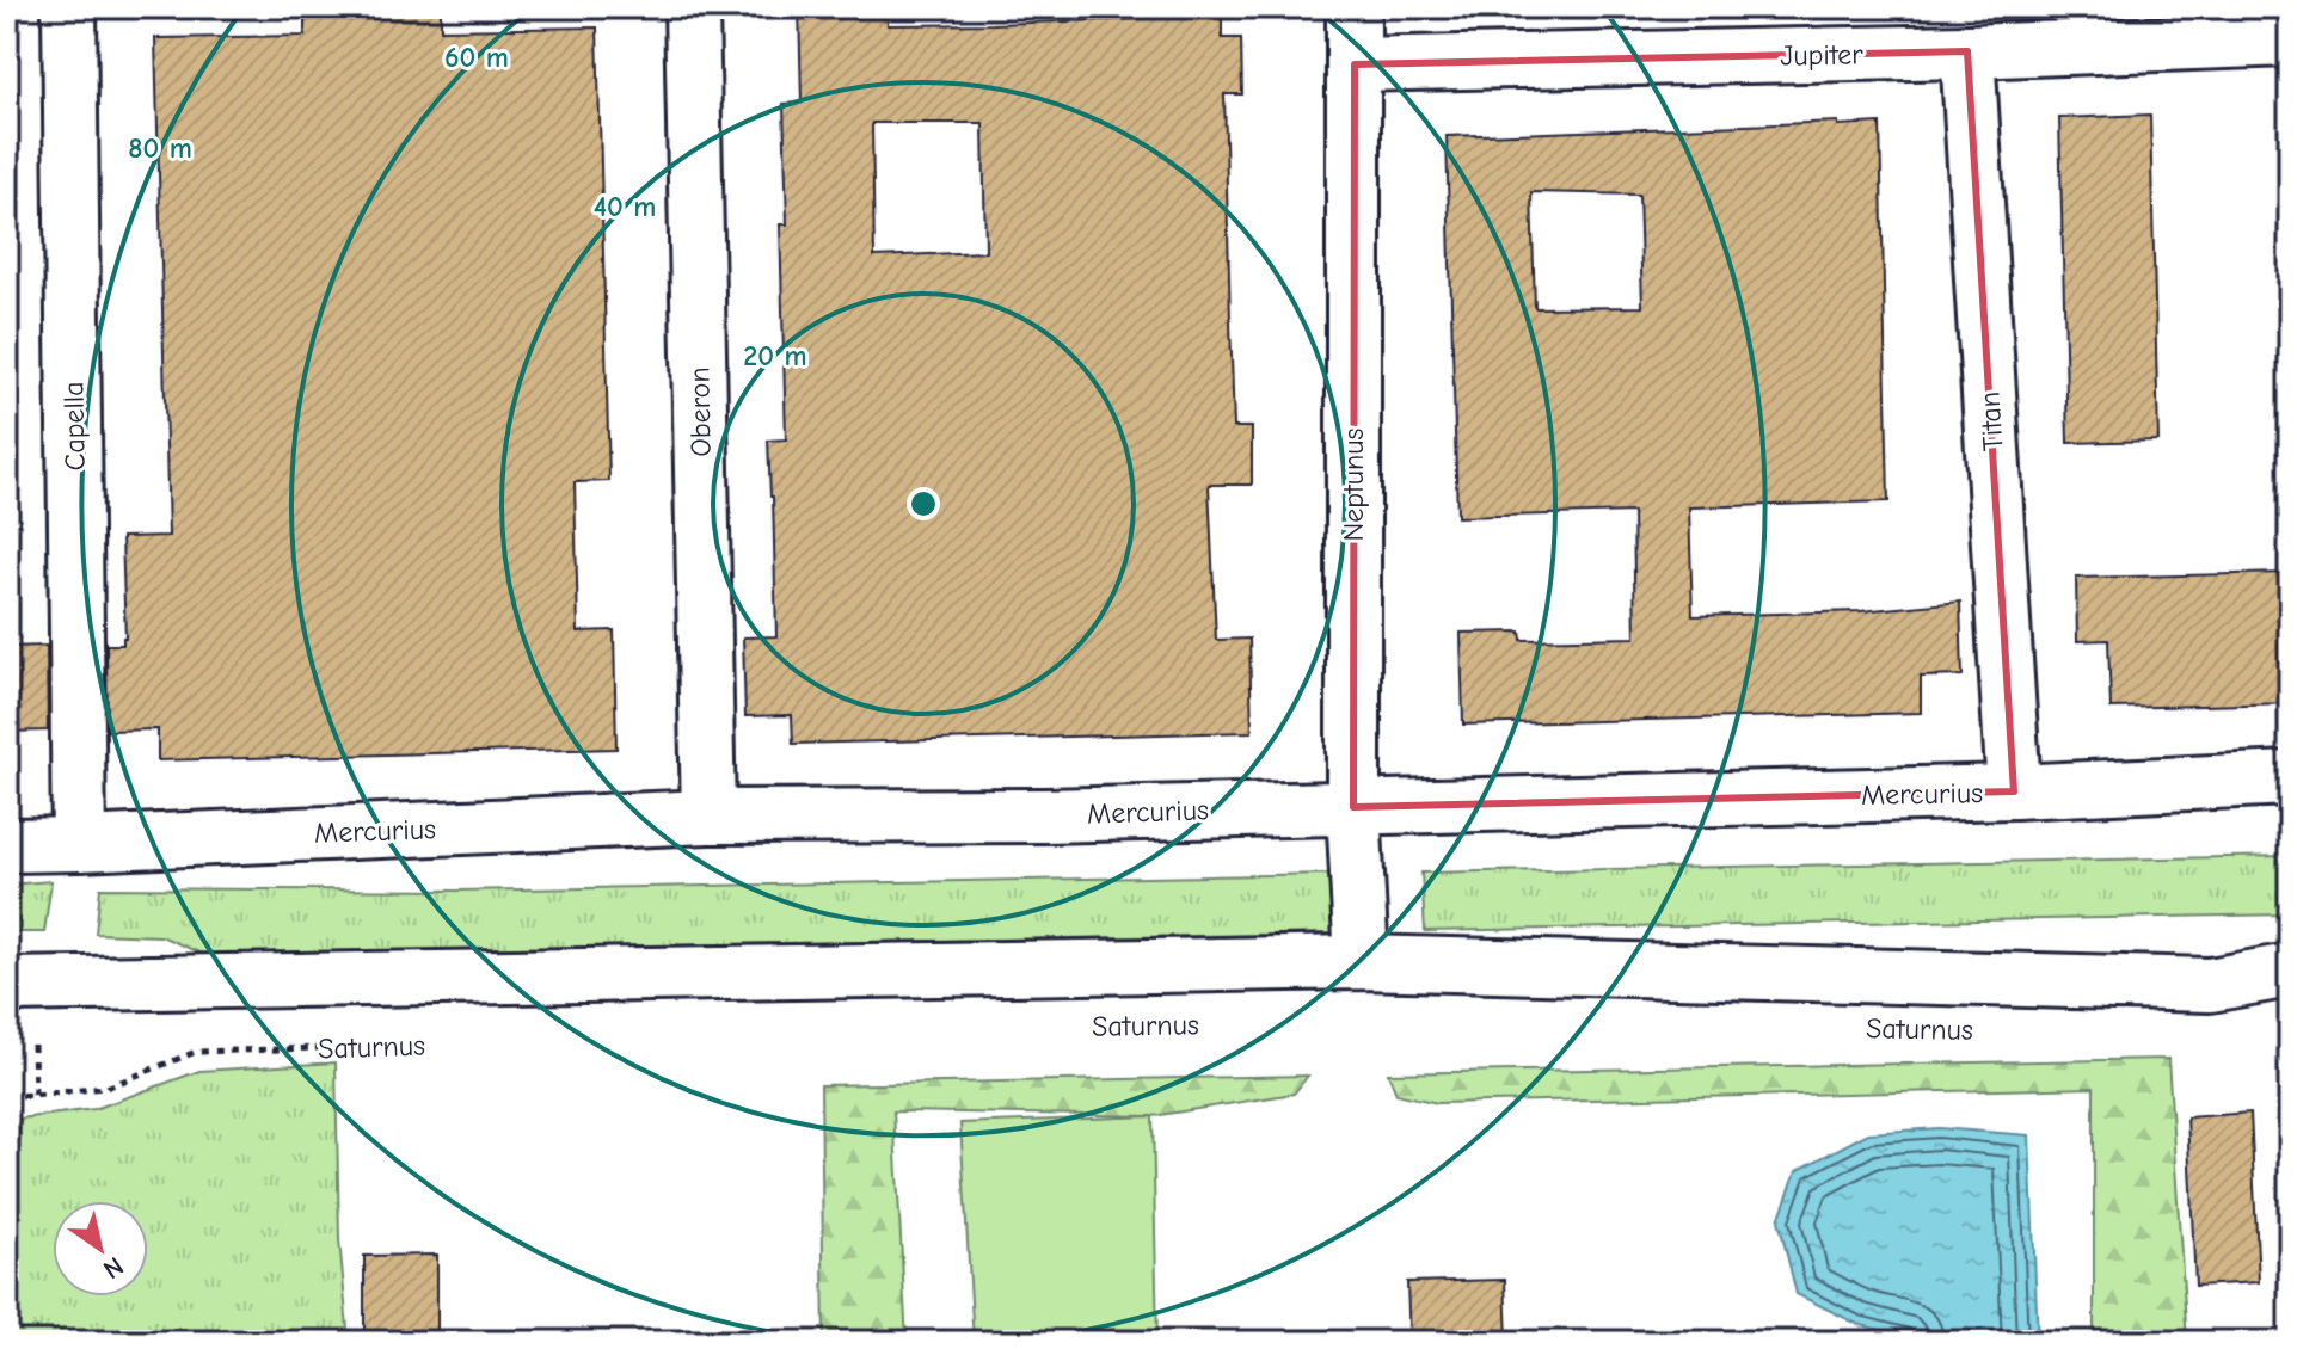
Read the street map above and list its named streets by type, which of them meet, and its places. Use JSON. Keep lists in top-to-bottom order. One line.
{"streets":{"street":["Jupiter","Oberon","Titan","Capella","Neptunus","Mercurius","Saturnus"]},"crossings":[["Jupiter","Titan"],["Jupiter","Neptunus"],["Oberon","Mercurius"],["Titan","Mercurius"],["Capella","Mercurius"],["Neptunus","Mercurius"],["Neptunus","Saturnus"]],"north":"bottom right","rings":["60 m","80 m","40 m","20 m"]}
